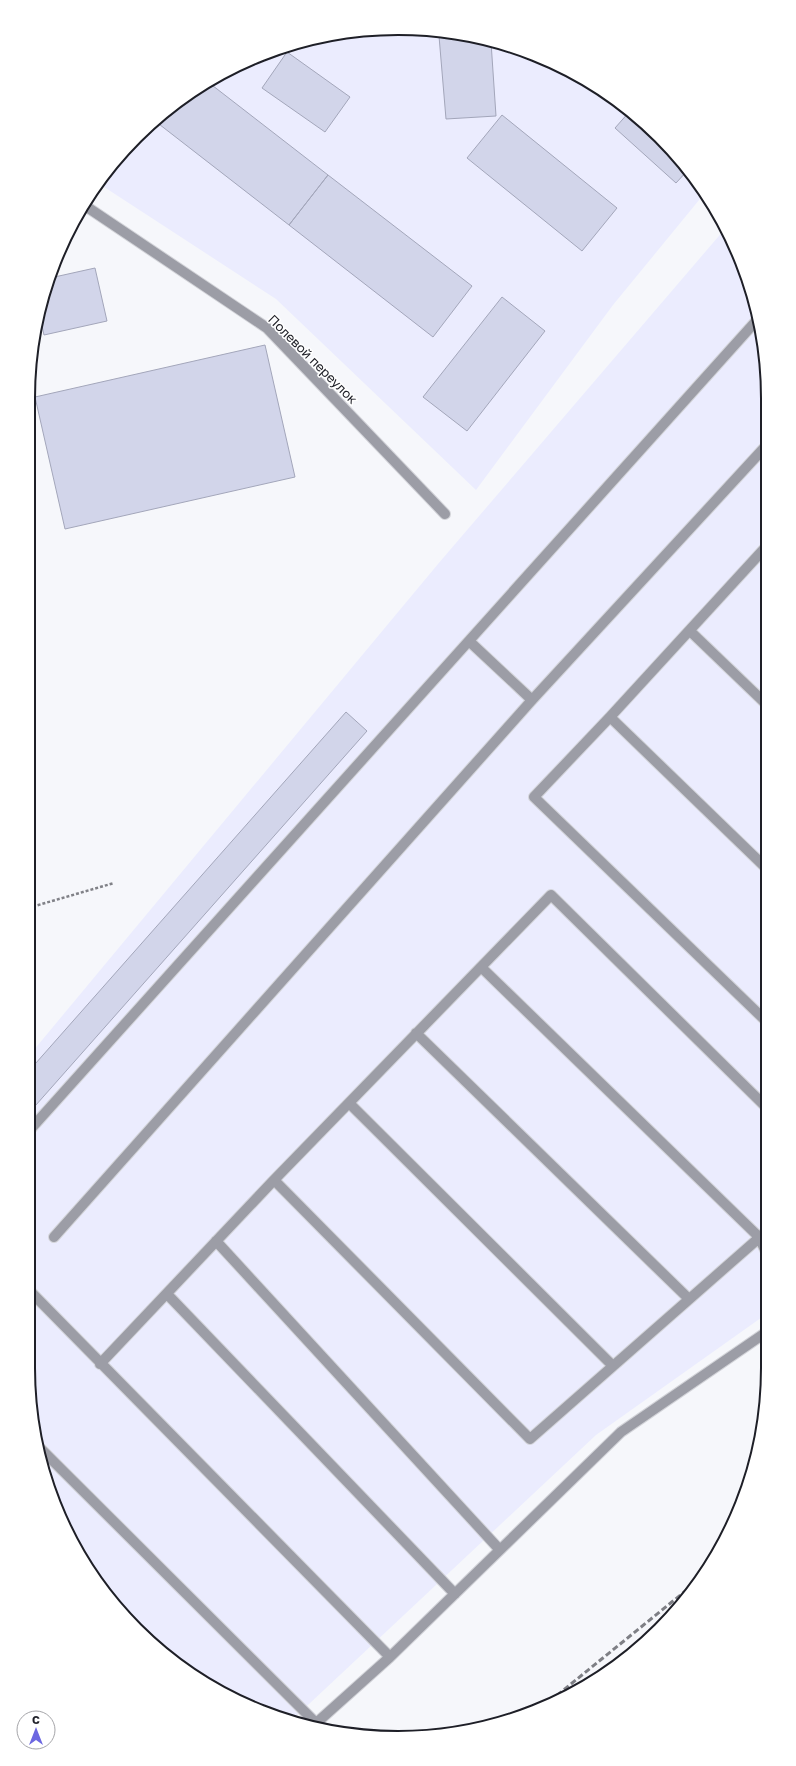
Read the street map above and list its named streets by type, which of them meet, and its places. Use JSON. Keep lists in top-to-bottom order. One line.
{"streets":{"street":["Полевой переулок"]},"north":"top"}
